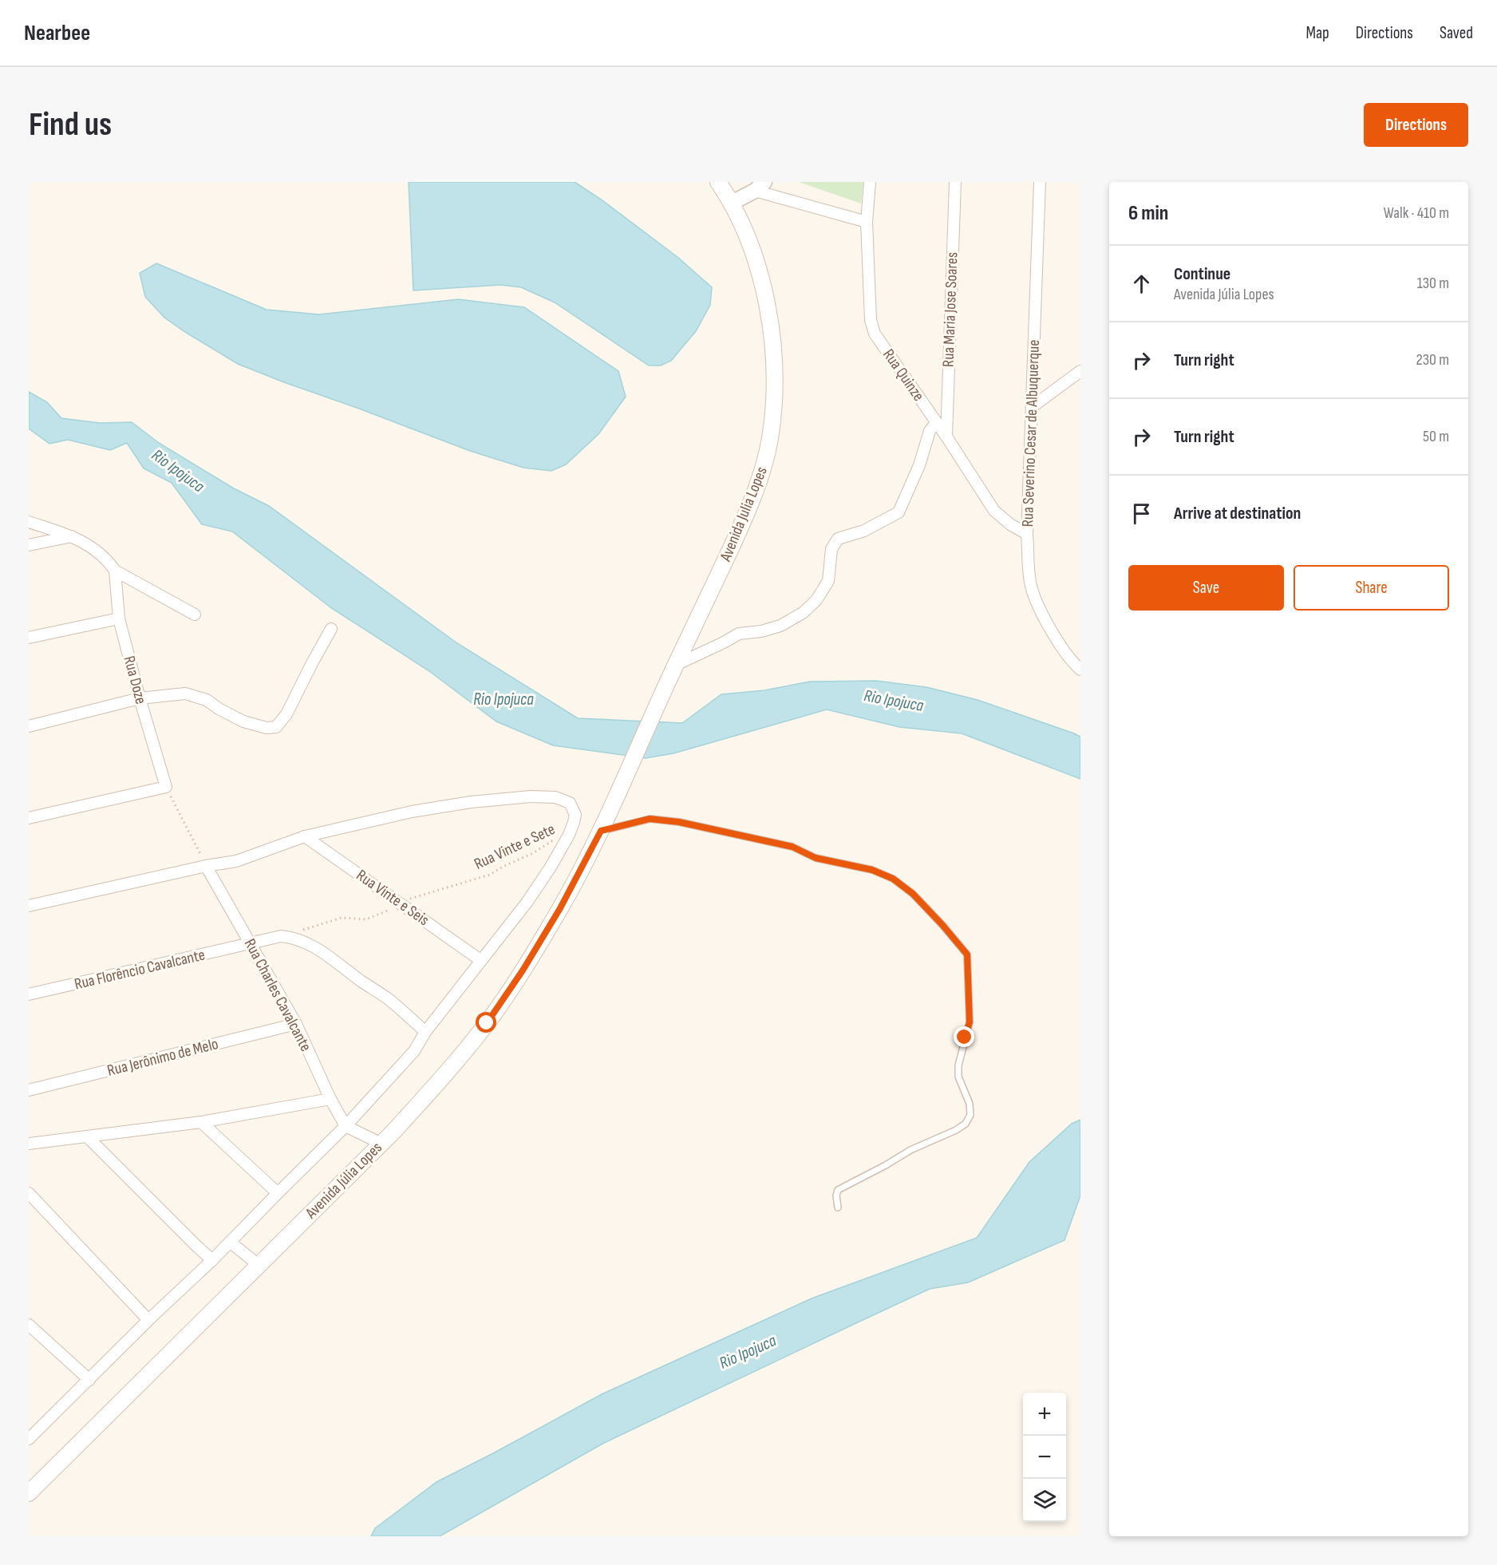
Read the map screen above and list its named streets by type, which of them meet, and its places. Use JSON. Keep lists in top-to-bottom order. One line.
{"streets":{"main road":["Avenida Julia Lopes","Avenida Júlia Lopes"],"street":["Rua Maria Jose Soares","Rua Quinze","Rua Severino Cesar de Albuquerque","Rua Doze","Rua Vinte e Seis","Rua Florêncio Cavalcante","Rua Charles Cavalcante","Rua Jerônimo de Melo"],"path":["Rua Vinte e Sete"]},"crossings":[["Rua Maria Jose Soares","Rua Quinze"],["Rua Quinze","Rua Severino Cesar de Albuquerque"],["Avenida Julia Lopes","Avenida Júlia Lopes"],["Rua Vinte e Sete","Rua Vinte e Seis"],["Rua Vinte e Sete","Rua Florêncio Cavalcante"],["Rua Florêncio Cavalcante","Rua Charles Cavalcante"],["Rua Charles Cavalcante","Rua Jerônimo de Melo"]],"water":["Rio Ipojuca"],"page":{"header":"Nearbee","nav":["Map","Directions","Saved"],"buttons":["Directions",["Save","Share"]],"title":"Find us","heading":["6 min","Walk · 410 m"],"list":[["Continue","Avenida Júlia Lopes","130 m"],["Turn right","230 m"],["Turn right","50 m"],"Arrive at destination"],"map_buttons":["+","−"]}}
